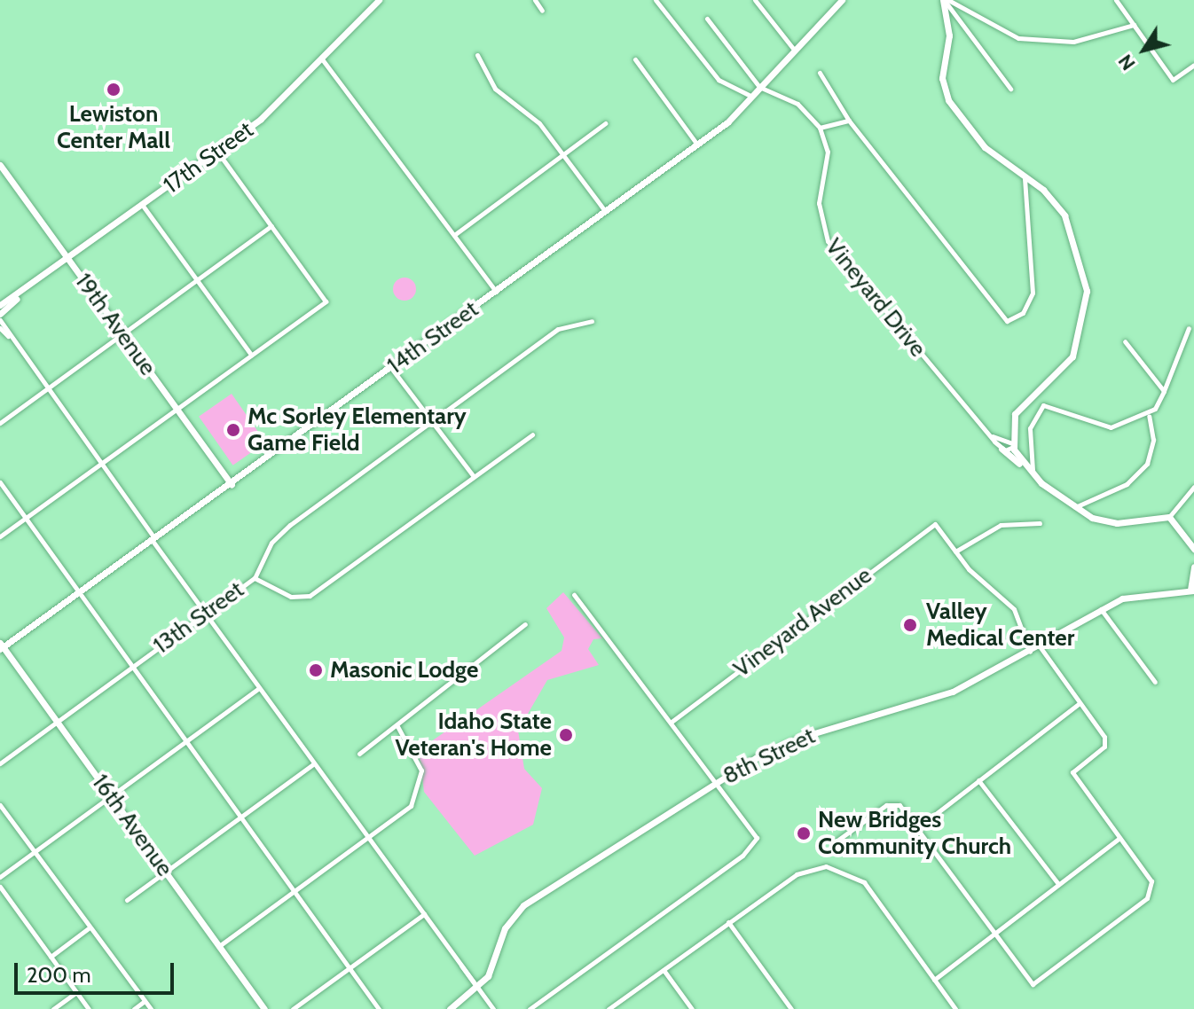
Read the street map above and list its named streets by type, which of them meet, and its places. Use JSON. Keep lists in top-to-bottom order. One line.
{"streets":{"street":["17th Street","Vineyard Drive","19th Avenue","14th Street","13th Street","Vineyard Avenue","8th Street","16th Avenue"]},"crossings":[["17th Street","19th Avenue"],["19th Avenue","14th Street"],["14th Street","16th Avenue"],["13th Street","16th Avenue"]],"places":["Lewiston Center Mall","Mc Sorley Elementary Game Field","Valley Medical Center","Masonic Lodge","Idaho State Veteran's Home","New Bridges Community Church"],"scale_bar":"200 m","north":"bottom left"}
